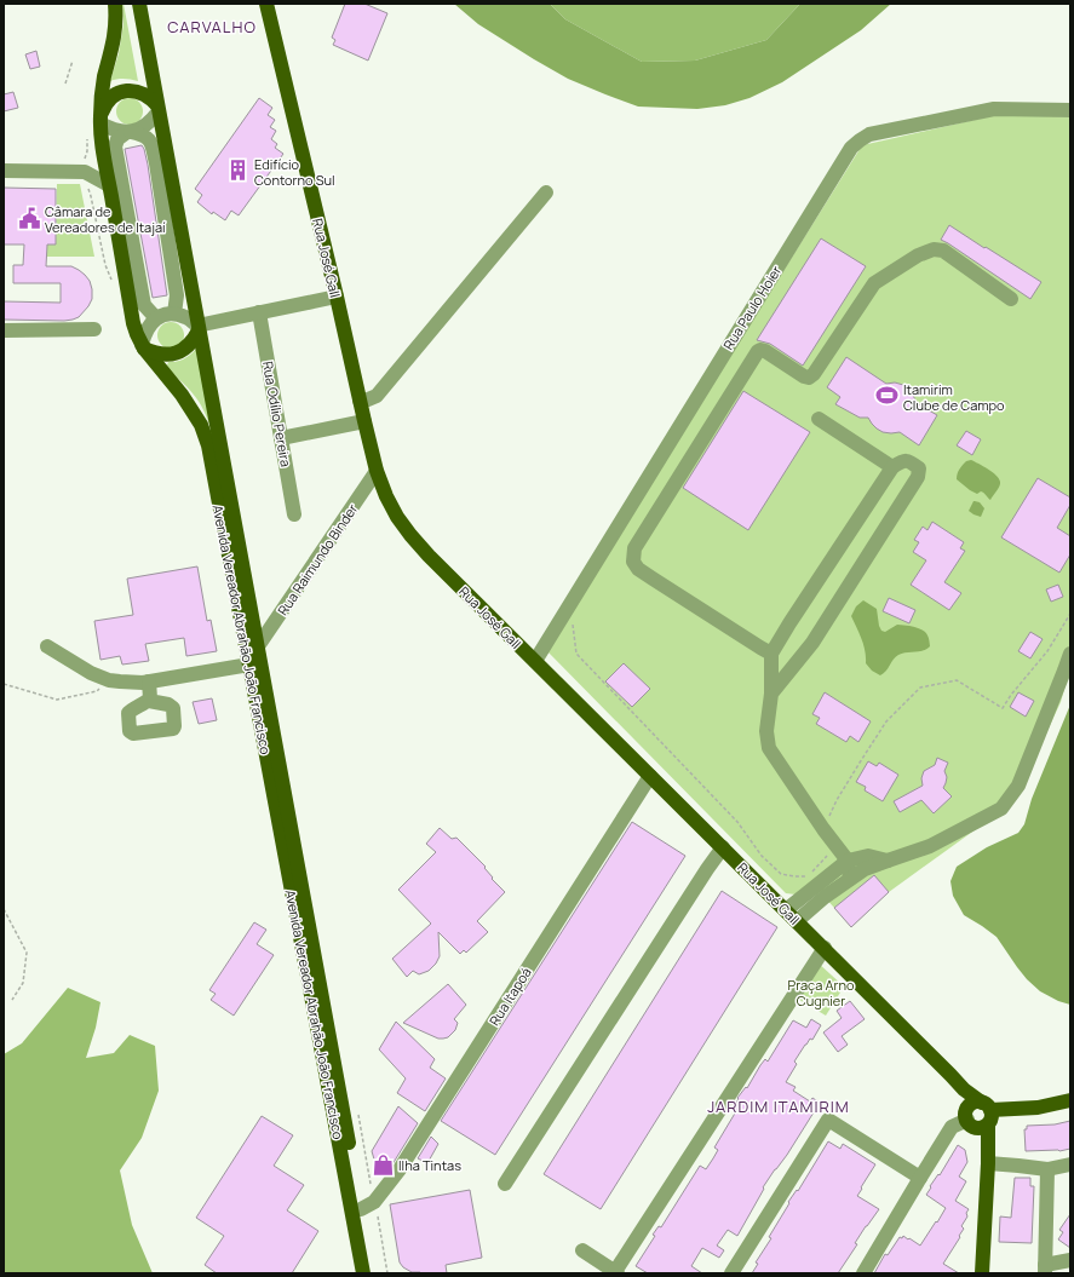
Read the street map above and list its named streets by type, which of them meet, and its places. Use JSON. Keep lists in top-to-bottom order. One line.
{"streets":{"main road":["Rua José Gall","Avenida Vereador Abrahão João Francisco"],"street":["Rua Paulo Hoier","Rua Odílio Pereira","Rua Raimundo Binder","Rua Itapoá"]},"crossings":[["Rua José Gall","Rua Paulo Hoier"],["Rua José Gall","Rua Raimundo Binder"],["Rua José Gall","Rua Itapoá"],["Rua Raimundo Binder","Avenida Vereador Abrahão João Francisco"],["Avenida Vereador Abrahão João Francisco","Rua Itapoá"]],"districts":["CARVALHO","JARDIM ITAMIRIM"],"parks":["Praça Arno Cugnier"],"places":{"building":["Edifício Contorno Sul"],"public building":["Câmara de Vereadores de Itajaí"],"sports":["Itamirim Clube de Campo"],"shop":["Ilha Tintas"]}}
